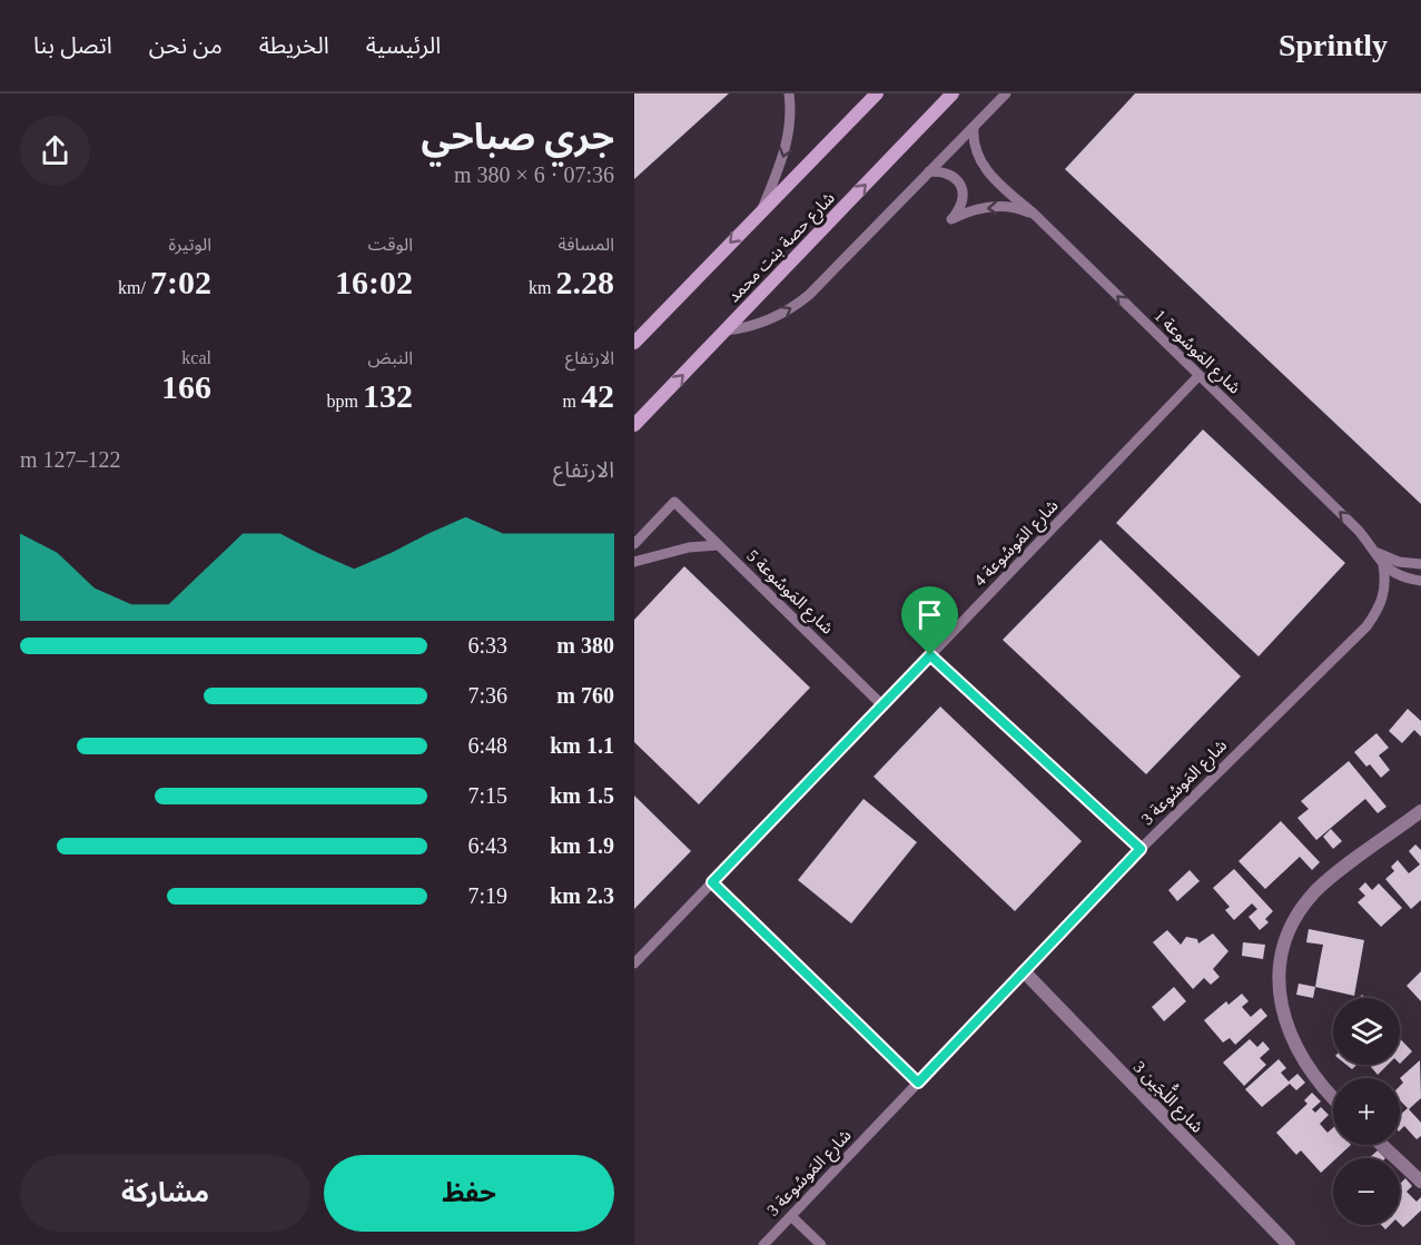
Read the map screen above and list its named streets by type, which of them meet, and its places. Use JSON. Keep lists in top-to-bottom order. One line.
{"streets":{"main road":["شارع حصة بنت محمد"],"street":["شارع اللُّجَين 3"],"lane":["شارع المَوسُوعة 1","شارع المَوسُوعة 4","شارع المَوسُوعة 5","شارع المَوسُوعة 3"]},"crossings":[["شارع المَوسُوعة 1","شارع المَوسُوعة 4"],["شارع المَوسُوعة 1","شارع المَوسُوعة 3"],["شارع المَوسُوعة 4","شارع المَوسُوعة 5"],["شارع المَوسُوعة 3","شارع اللُّجَين 3"]],"one_way":["شارع المَوسُوعة 1"],"page":{"header":"Sprintly","nav":["الرئيسية","الخريطة","من نحن","اتصل بنا"],"heading":["جري صباحي","07:36 · 6 × 380 m"],"stats":[["المسافة","2.28 km"],["الوقت","16:02"],["الوتيرة","7:02 /km"],["الارتفاع","42 m"],["النبض","132 bpm"],["kcal","166"]],"chart":["الارتفاع","122–127 m"],"list":[{"name":"380 m","note":"6:33"},{"name":"760 m","note":"7:36"},{"name":"1.1 km","note":"6:48"},{"name":"1.5 km","note":"7:15"},{"name":"1.9 km","note":"6:43"},{"name":"2.3 km","note":"7:19"}],"map_buttons":["+","−"],"buttons":["حفظ","مشاركة"]}}
